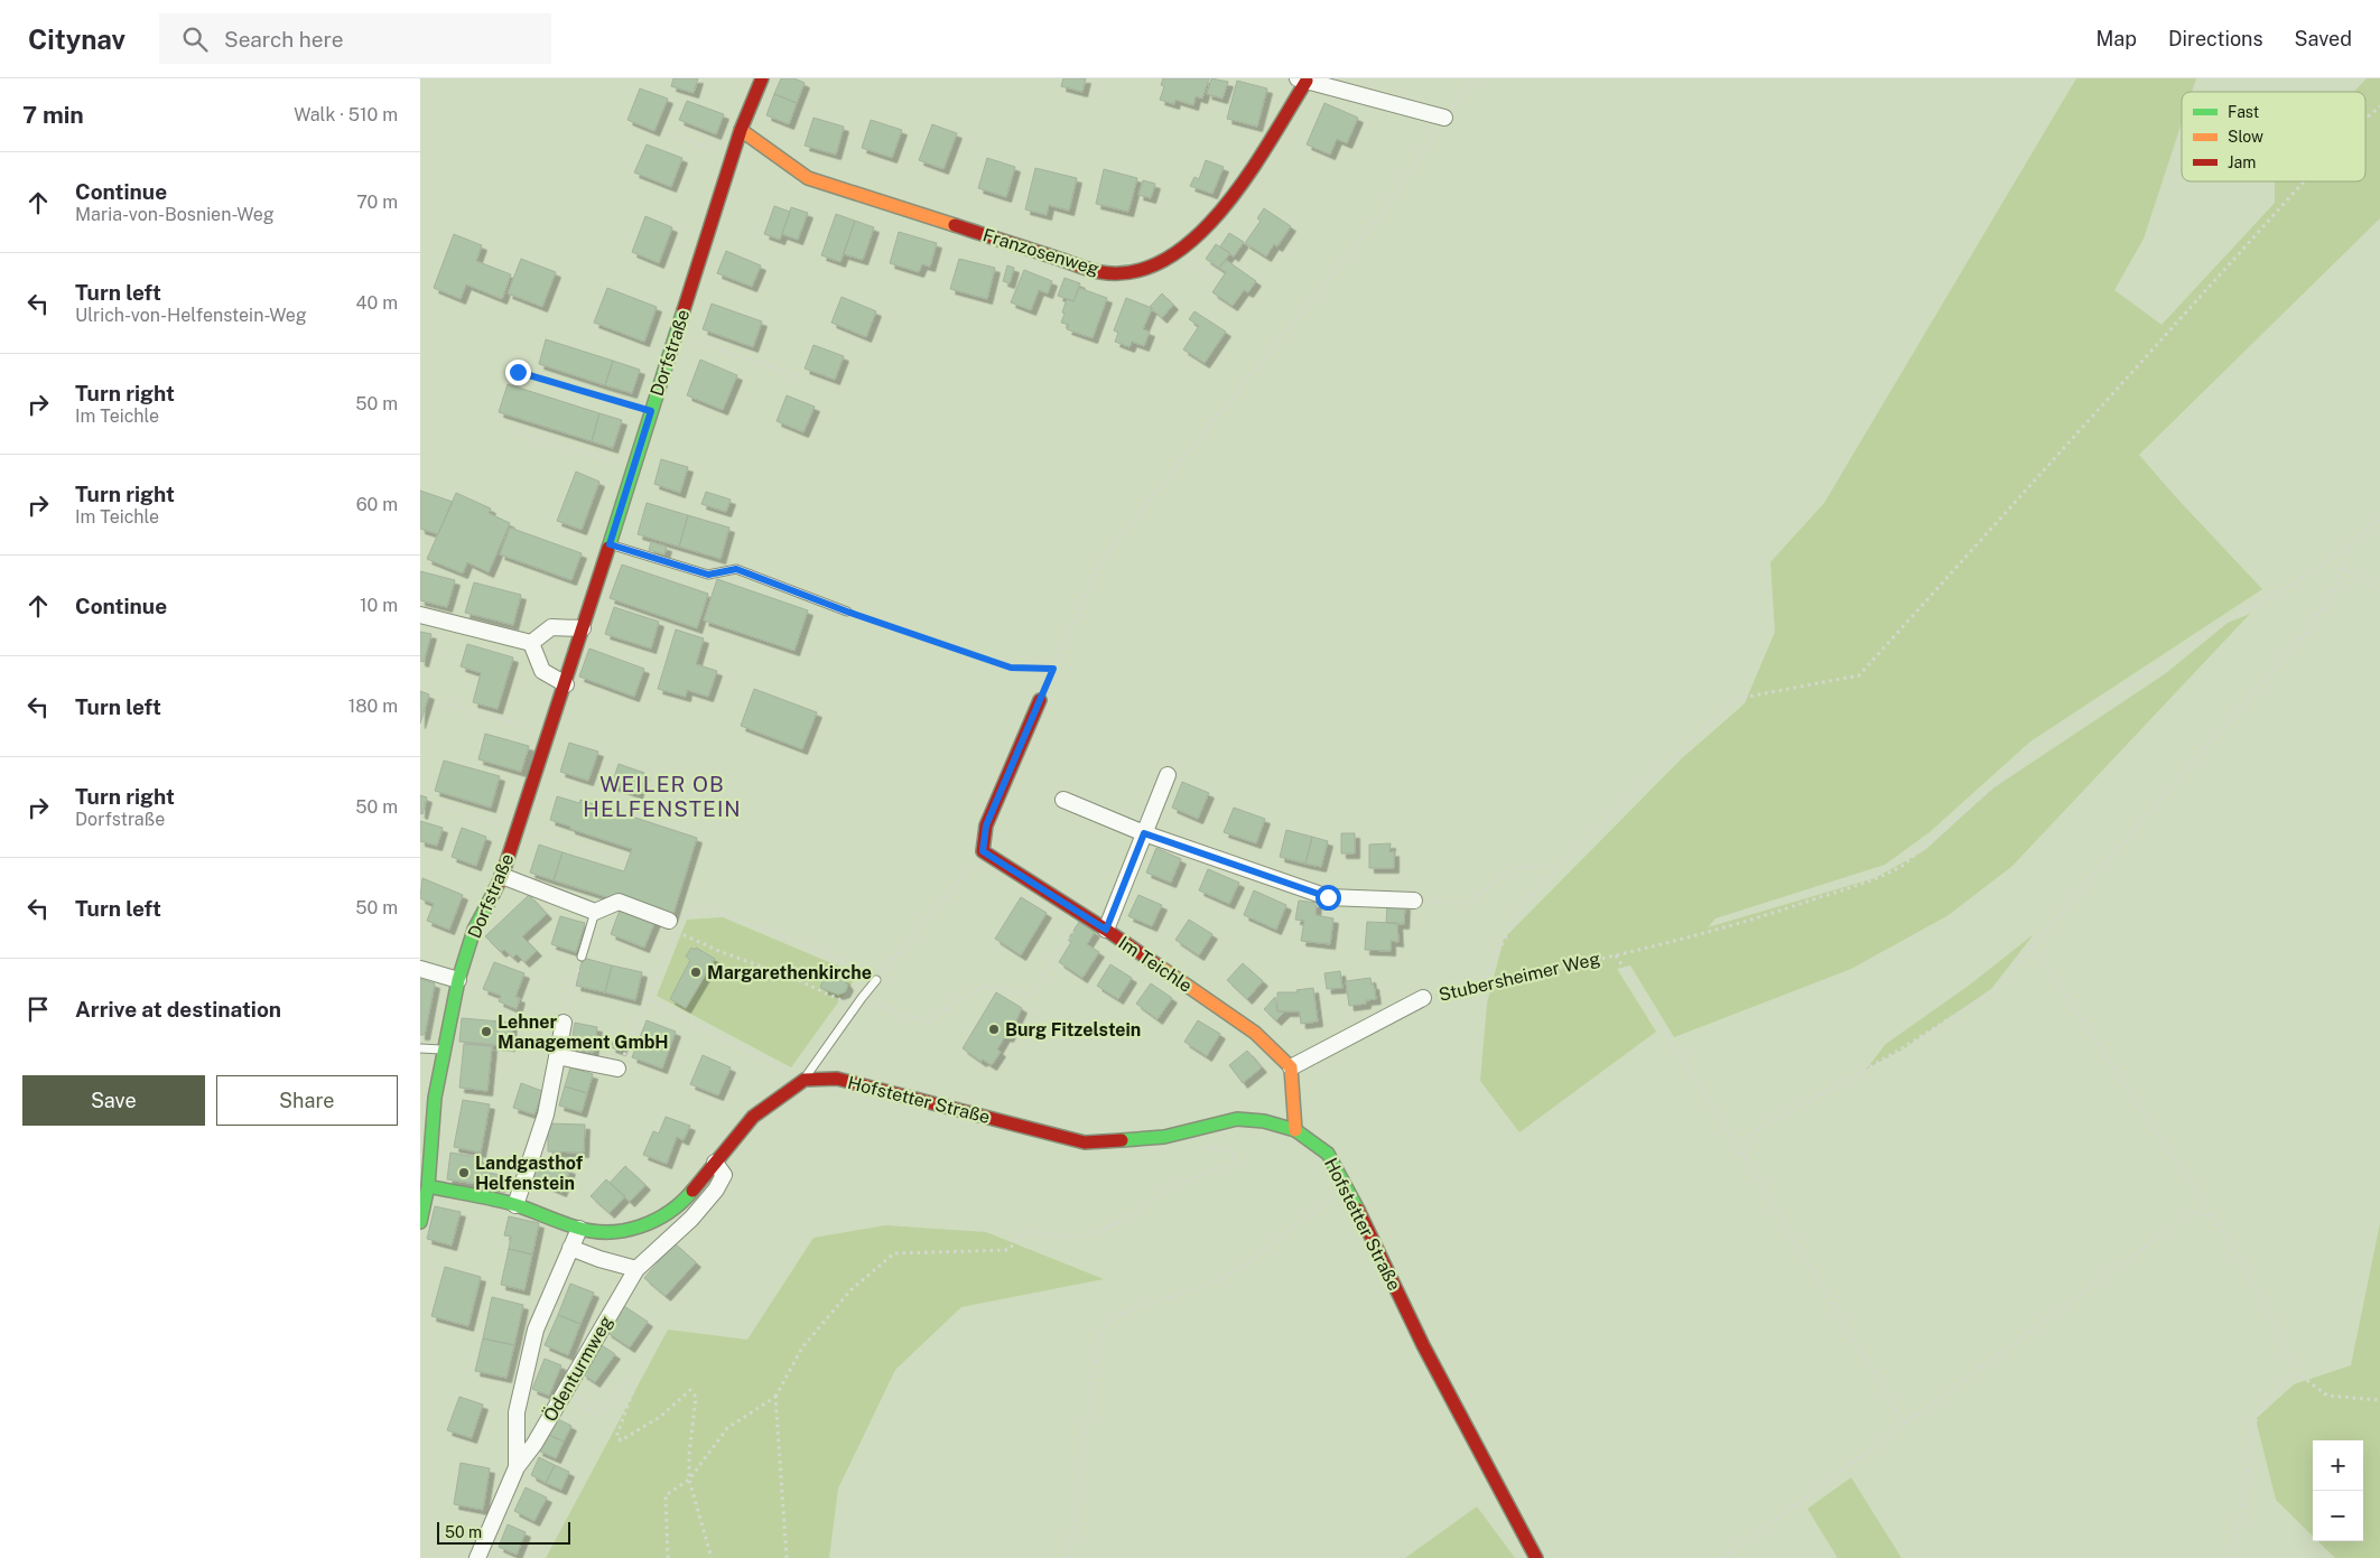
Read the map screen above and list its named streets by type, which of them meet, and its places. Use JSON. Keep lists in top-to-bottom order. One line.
{"streets":{"street":["Franzosenweg","Dorfstraße","Im Teichle","Stubersheimer Weg","Hofstetter Straße","Ödenturmweg"]},"crossings":[["Franzosenweg","Dorfstraße"],["Im Teichle","Stubersheimer Weg"]],"districts":["WEILER OB HELFENSTEIN"],"places":["Margarethenkirche","Burg Fitzelstein","Lehner Management GmbH","Landgasthof Helfenstein"],"legend":["Fast","Slow","Jam"],"scale_bar":"50 m","page":{"header":"Citynav","search":"Search here","nav":["Map","Directions","Saved"],"heading":["7 min","Walk · 510 m"],"list":[["Continue","Maria-von-Bosnien-Weg","70 m"],["Turn left","Ulrich-von-Helfenstein-Weg","40 m"],["Turn right","Im Teichle","50 m"],["Turn right","Im Teichle","60 m"],["Continue","10 m"],["Turn left","180 m"],["Turn right","Dorfstraße","50 m"],["Turn left","50 m"],"Arrive at destination"],"buttons":["Save","Share"],"map_buttons":["+","−"],"scale":"50 m"}}
